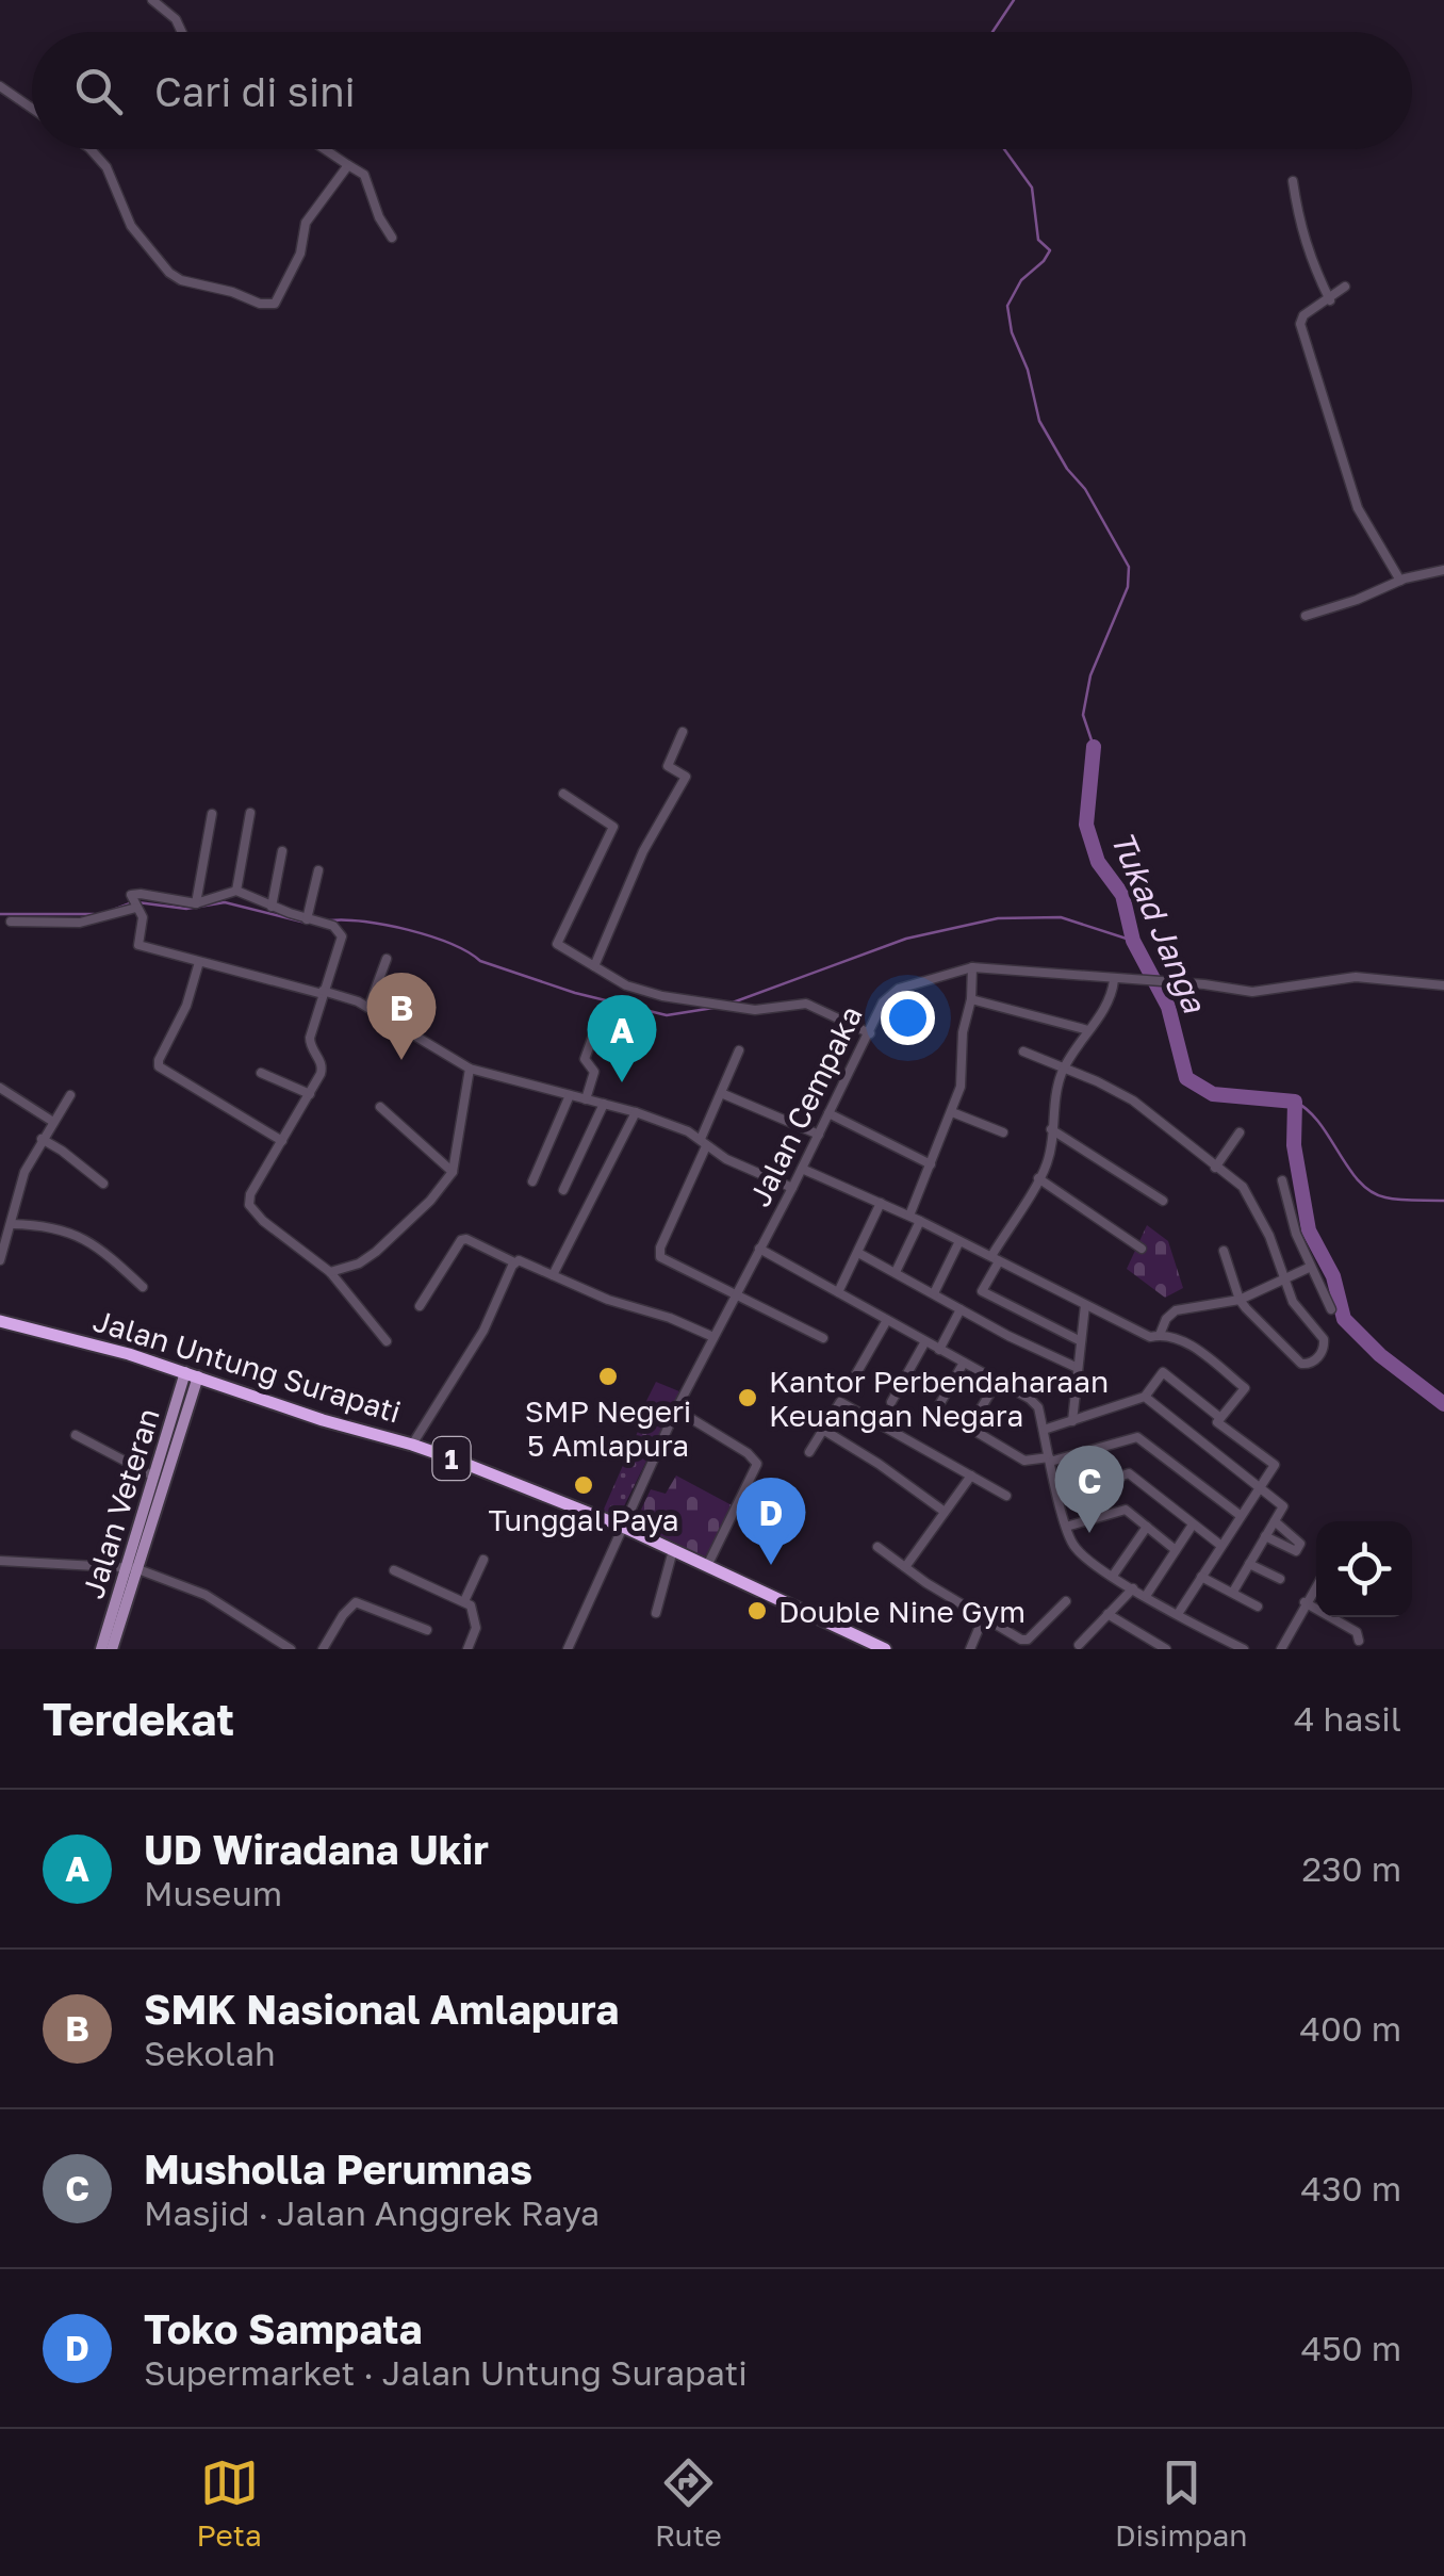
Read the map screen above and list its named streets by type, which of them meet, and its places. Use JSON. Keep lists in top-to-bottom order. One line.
{"streets":{"highway":["Jalan Untung Surapati","1"],"main road":["Jalan Veteran"],"street":["Jalan Cempaka"]},"crossings":[["Jalan Cempaka","Jalan Untung Surapati"],["Jalan Untung Surapati","Jalan Veteran"]],"water":["Tukad Janga"],"places":["SMP Negeri 5 Amlapura","Kantor Perbendaharaan Keuangan Negara","Tunggal Paya","Double Nine Gym"],"page":{"search":"Cari di sini","pins":["B","A","C","D"],"heading":["Terdekat","4 hasil"],"list":[{"mark":"A","name":"UD Wiradana Ukir","note":"Museum","value":"230 m"},{"mark":"B","name":"SMK Nasional Amlapura","note":"Sekolah","value":"400 m"},{"mark":"C","name":"Musholla Perumnas","note":"Masjid · Jalan Anggrek Raya","value":"430 m"},{"mark":"D","name":"Toko Sampata","note":"Supermarket · Jalan Untung Surapati","value":"450 m"}],"nav":["Peta","Rute","Disimpan"]}}
